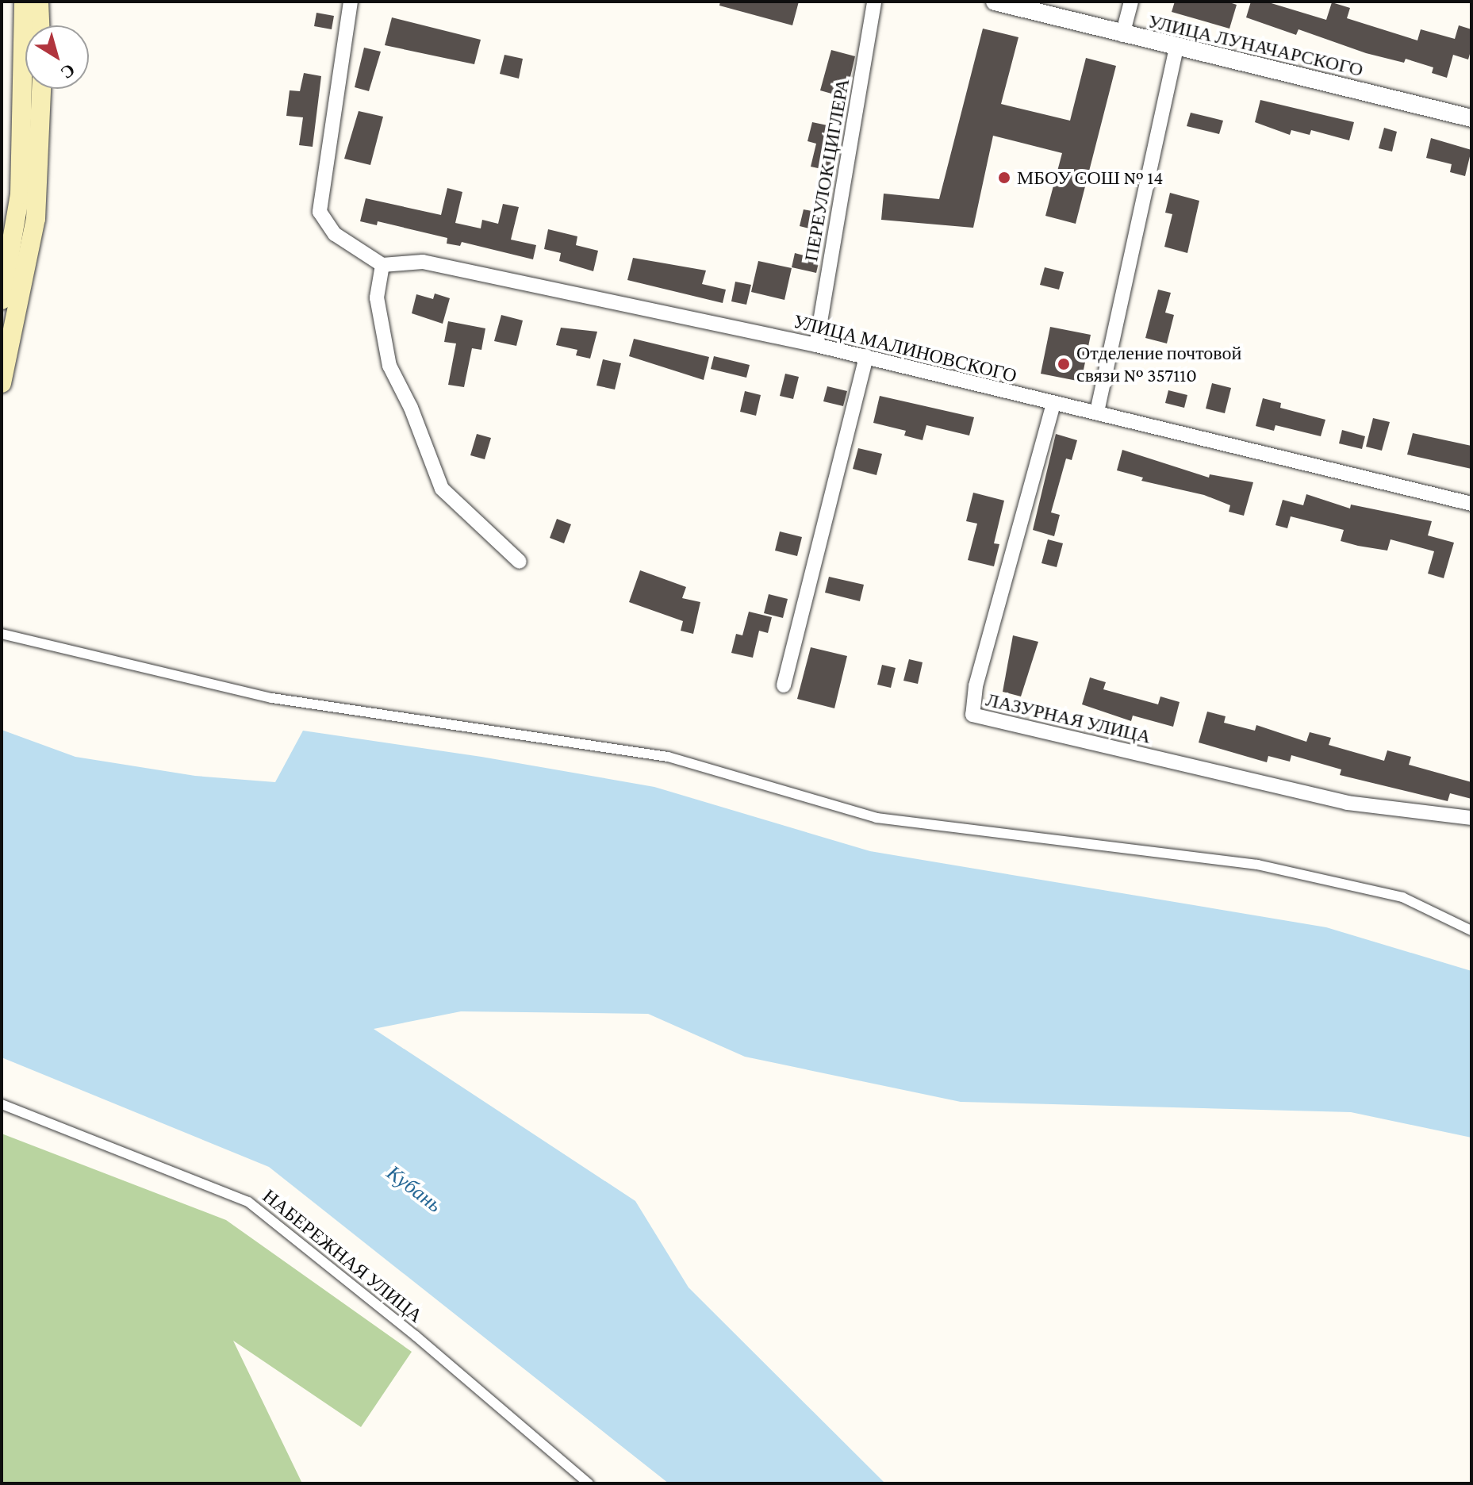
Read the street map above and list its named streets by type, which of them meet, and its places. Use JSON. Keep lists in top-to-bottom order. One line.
{"streets":{"street":["УЛИЦА ЛУНАЧАРСКОГО","ПЕРЕУЛОК ЦИГЛЕРА","УЛИЦА МАЛИНОВСКОГО","ЛАЗУРНАЯ УЛИЦА","НАБЕРЕЖНАЯ УЛИЦА"]},"crossings":[["ПЕРЕУЛОК ЦИГЛЕРА","УЛИЦА МАЛИНОВСКОГО"],["УЛИЦА МАЛИНОВСКОГО","ЛАЗУРНАЯ УЛИЦА"]],"water":["Кубань"],"places":["МБОУ СОШ № 14","Отделение почтовой связи № 357110"],"north":"bottom right"}
